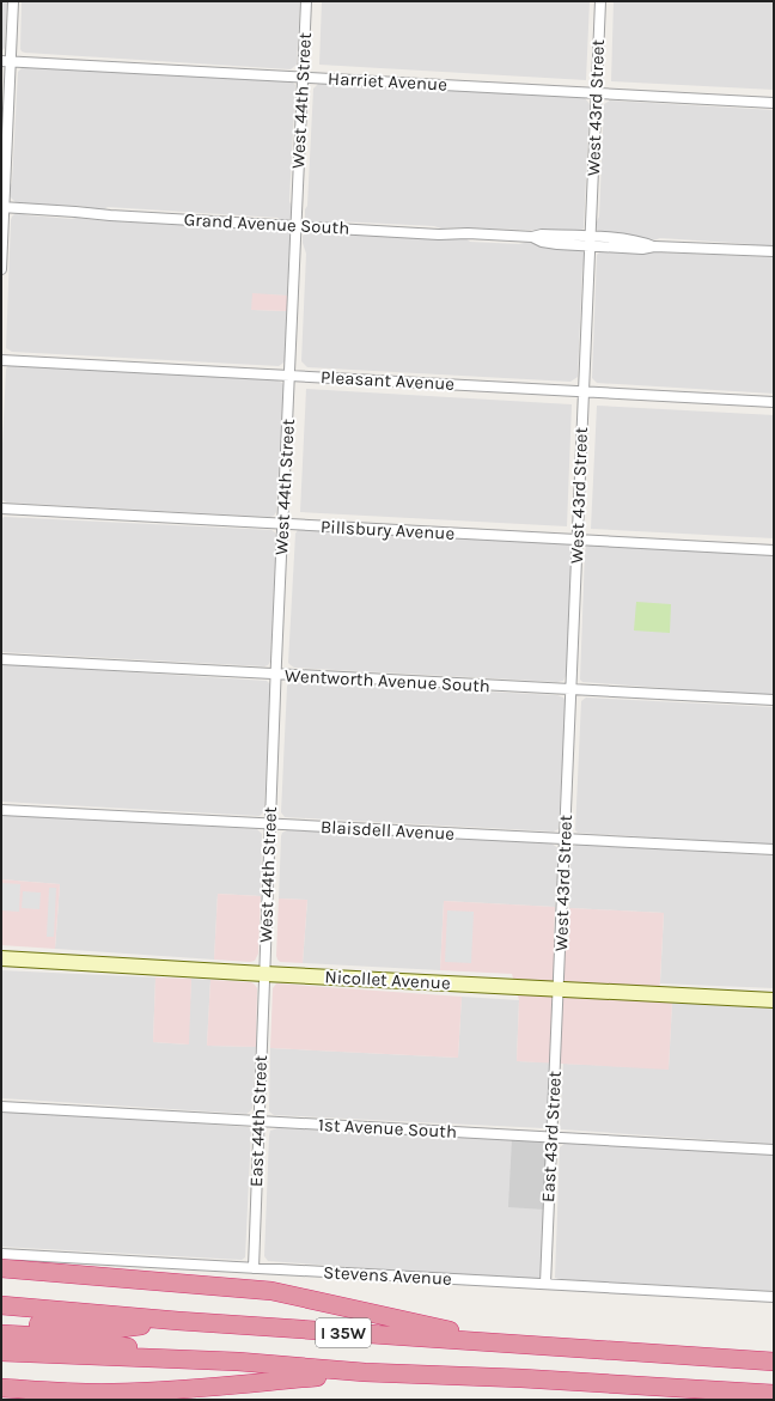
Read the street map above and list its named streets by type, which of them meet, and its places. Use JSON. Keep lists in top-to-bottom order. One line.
{"streets":{"highway":["I 35W"],"main road":["Nicollet Avenue"],"street":["Harriet Avenue","West 44th Street","West 43rd Street","Grand Avenue South","Pleasant Avenue","Pillsbury Avenue","Wentworth Avenue South","Blaisdell Avenue","East 44th Street","1st Avenue South","East 43rd Street","Stevens Avenue"]},"crossings":[["Harriet Avenue","West 44th Street"],["Harriet Avenue","West 43rd Street"],["West 44th Street","Grand Avenue South"],["West 44th Street","Pleasant Avenue"],["West 44th Street","Pillsbury Avenue"],["West 44th Street","Wentworth Avenue South"],["West 44th Street","Blaisdell Avenue"],["West 44th Street","Nicollet Avenue"],["West 44th Street","East 44th Street"],["West 43rd Street","Grand Avenue South"],["West 43rd Street","Pleasant Avenue"],["West 43rd Street","Pillsbury Avenue"],["West 43rd Street","Wentworth Avenue South"],["West 43rd Street","Blaisdell Avenue"],["West 43rd Street","Nicollet Avenue"],["West 43rd Street","East 43rd Street"],["Nicollet Avenue","East 44th Street"],["Nicollet Avenue","East 43rd Street"],["East 44th Street","1st Avenue South"],["East 44th Street","Stevens Avenue"],["1st Avenue South","East 43rd Street"],["East 43rd Street","Stevens Avenue"]]}
